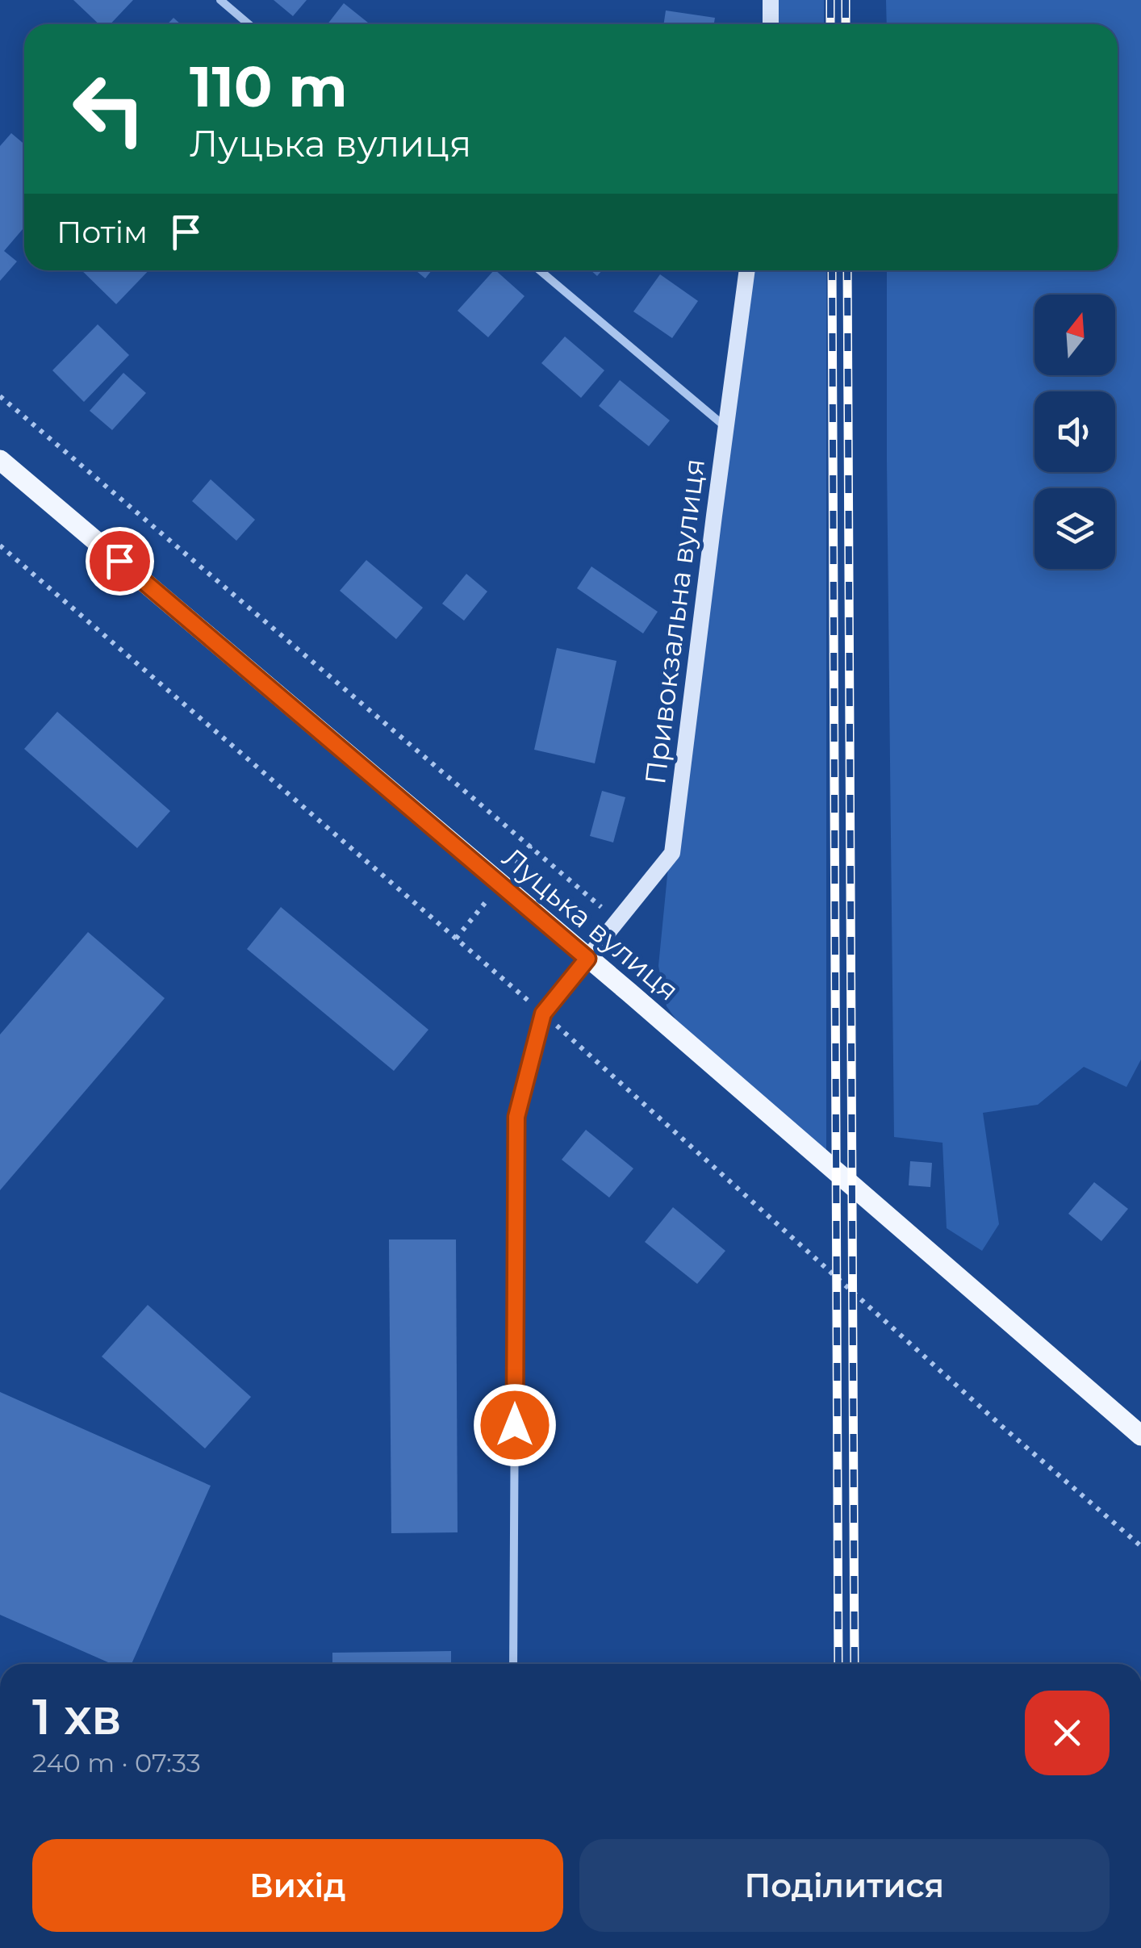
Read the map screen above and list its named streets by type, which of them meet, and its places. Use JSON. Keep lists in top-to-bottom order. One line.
{"streets":{"main road":["Луцька вулиця"],"street":["Привокзальна вулиця"]},"crossings":[["Привокзальна вулиця","Луцька вулиця"]],"north":"top","page":{"turn":["110 m","Луцька вулиця"],"then":"Потім","heading":["1 хв","240 m · 07:33"],"buttons":["Вихід","Поділитися"]}}
